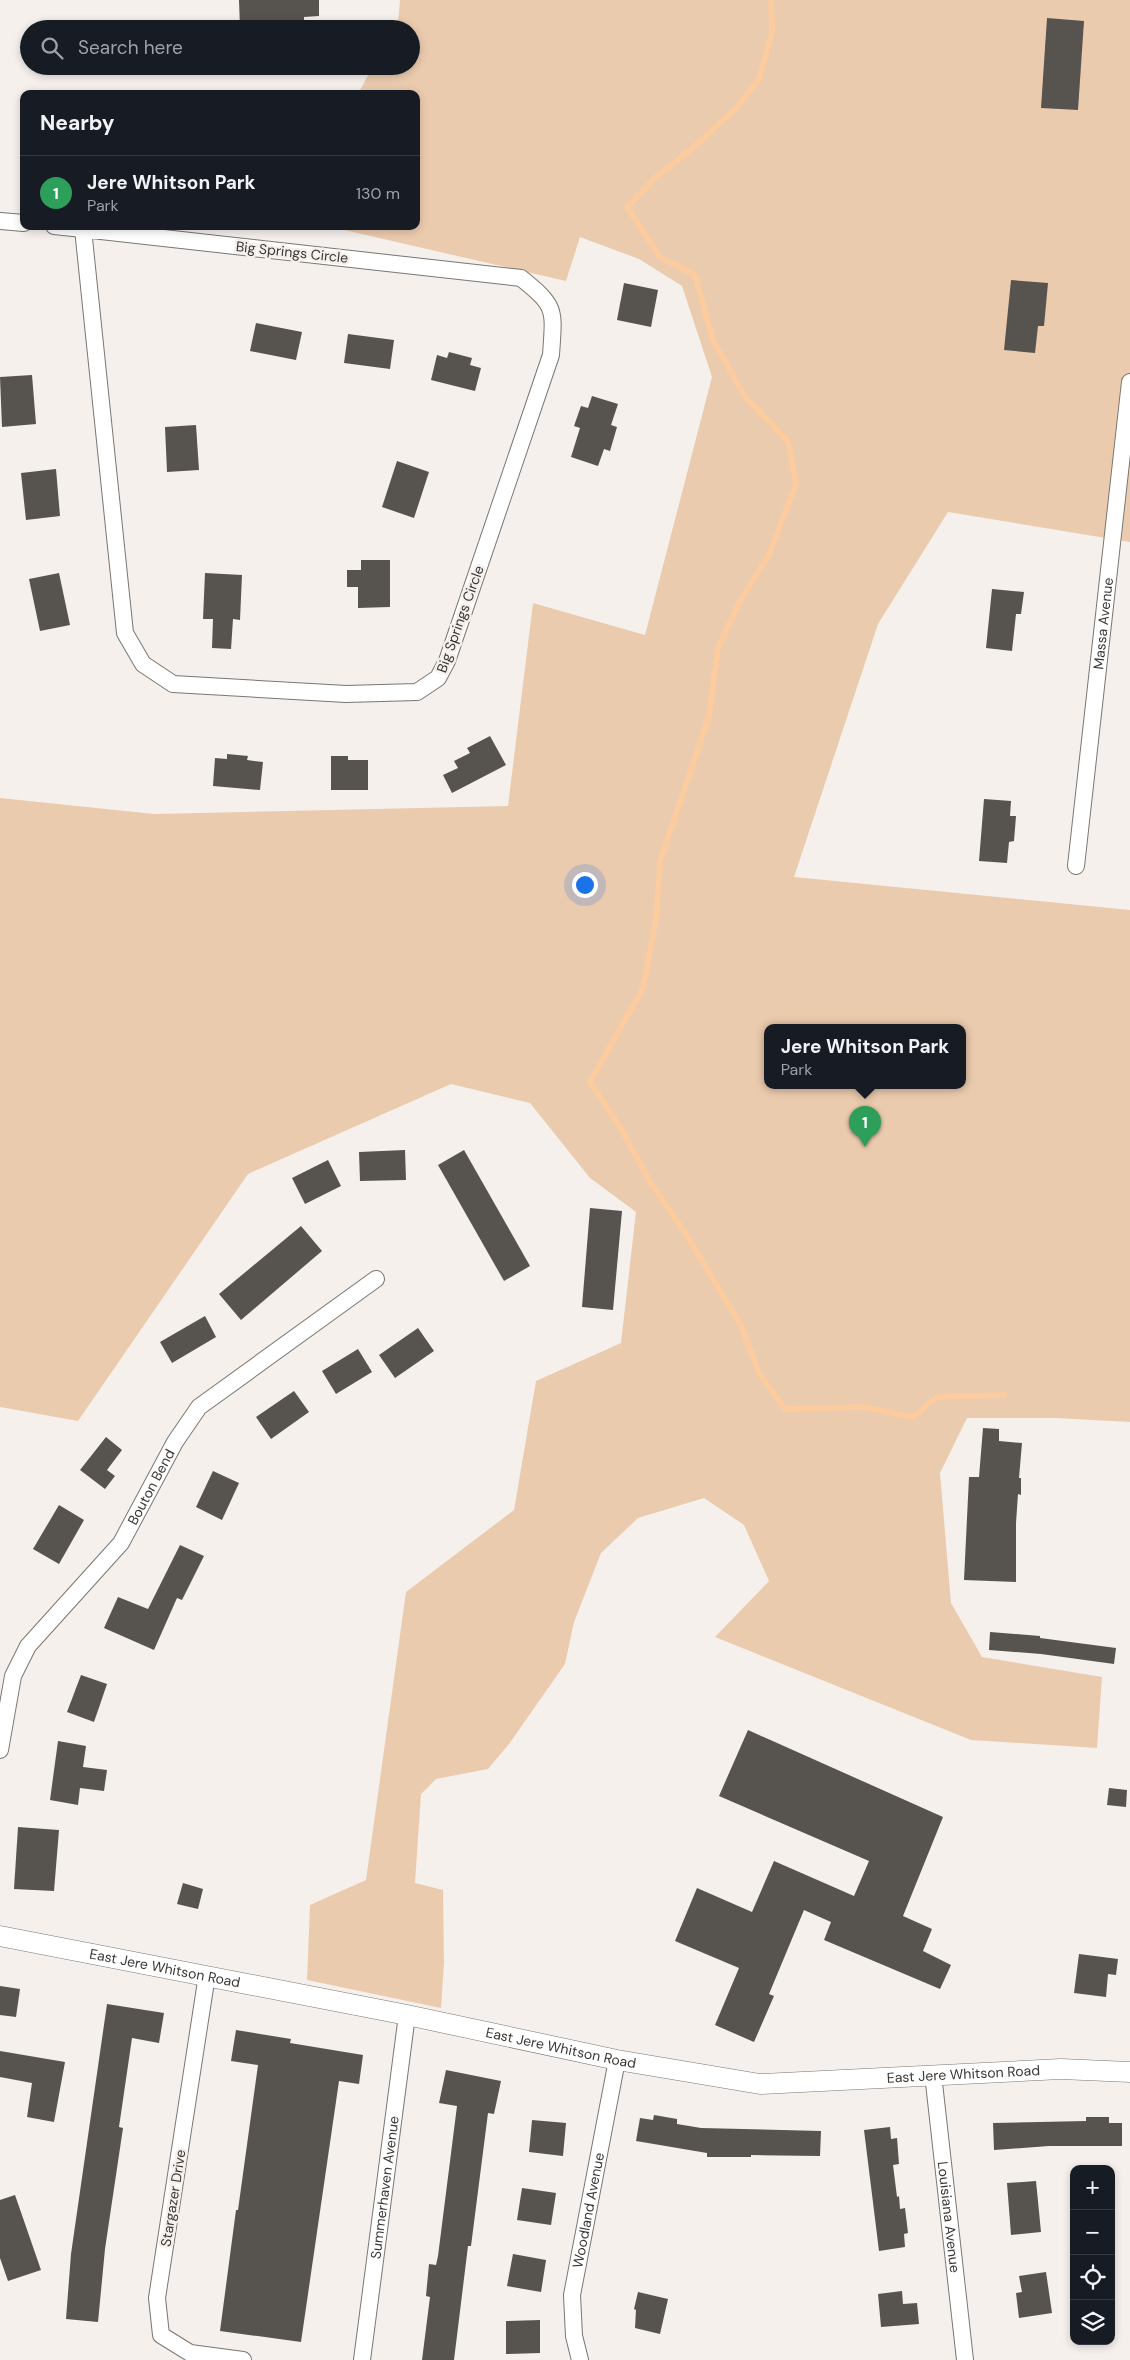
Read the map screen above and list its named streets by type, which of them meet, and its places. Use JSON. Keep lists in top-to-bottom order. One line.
{"streets":{"street":["Big Springs Circle","Massa Avenue","Bouton Bend","East Jere Whitson Road","Summerhaven Avenue","Stargazer Drive","Woodland Avenue","Louisiana Avenue"]},"crossings":[["East Jere Whitson Road","Summerhaven Avenue"],["East Jere Whitson Road","Stargazer Drive"],["East Jere Whitson Road","Woodland Avenue"],["East Jere Whitson Road","Louisiana Avenue"]],"page":{"search":"Search here","heading":"Nearby","list":[{"mark":"1","name":"Jere Whitson Park","note":"Park","value":"130 m"}],"popup":["Jere Whitson Park","Park"],"pins":"1","map_buttons":["+","−"]}}
